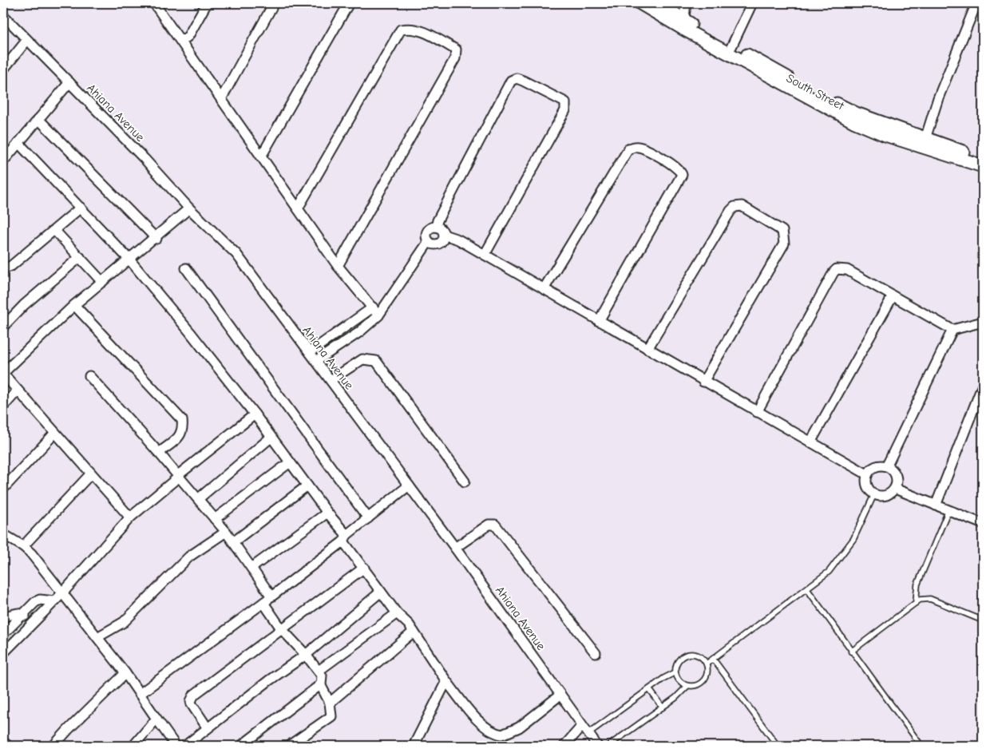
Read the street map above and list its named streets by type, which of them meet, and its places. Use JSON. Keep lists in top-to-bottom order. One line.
{"streets":{"street":["South Street","Ahiana Avenue"]}}
